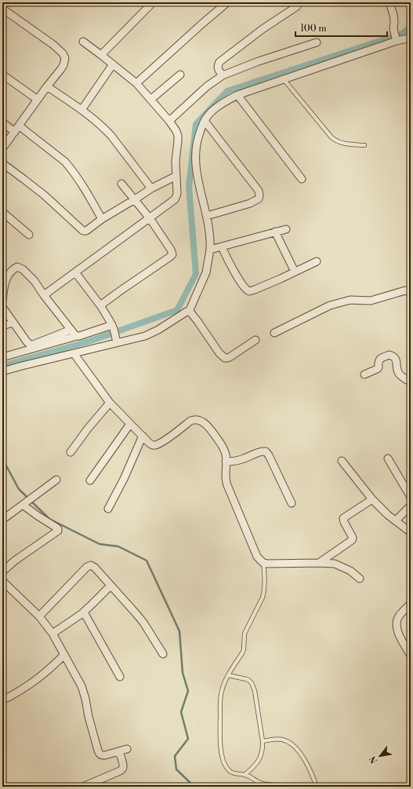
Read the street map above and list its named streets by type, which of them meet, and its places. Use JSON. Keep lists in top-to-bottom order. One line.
{"scale_bar":"100 m","north":"bottom left"}
